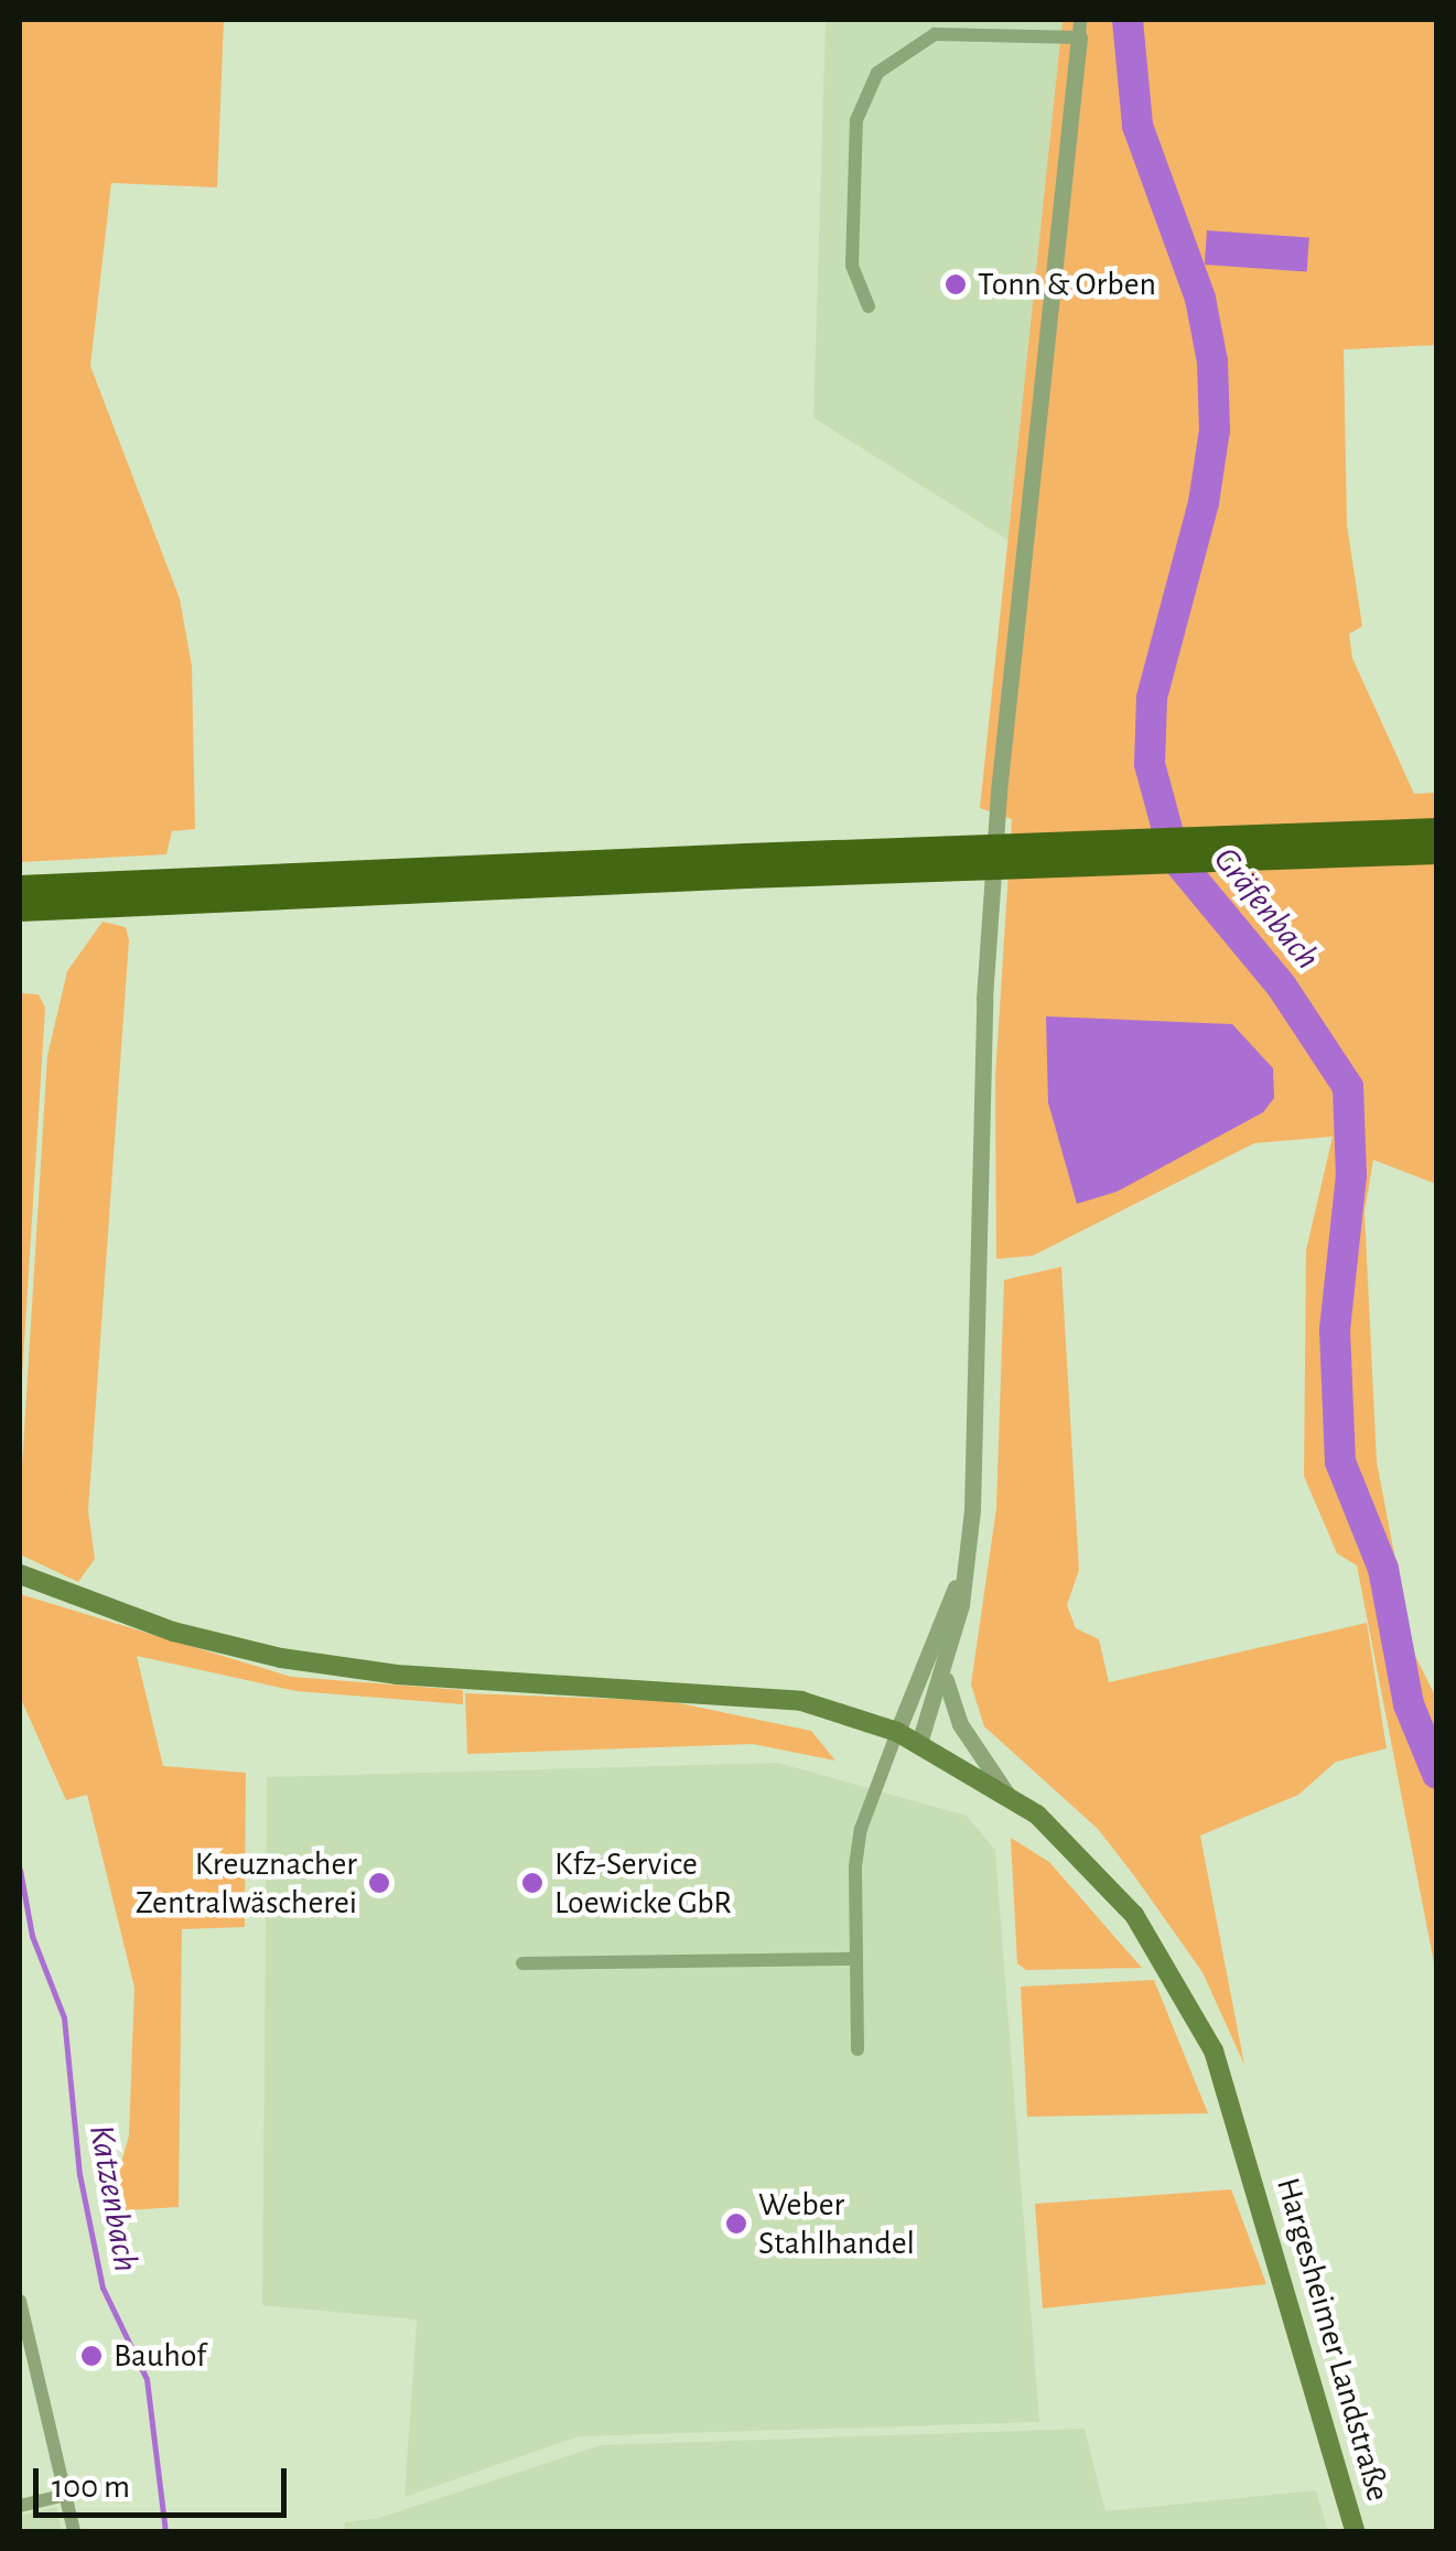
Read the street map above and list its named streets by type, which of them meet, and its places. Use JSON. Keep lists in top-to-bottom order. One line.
{"streets":{"main road":["Hargesheimer Landstraße"]},"water":["Gräfenbach","Katzenbach"],"places":["Tonn & Orben","Kreuznacher Zentralwäscherei","Kfz-Service Loewicke GbR","Weber Stahlhandel","Bauhof"],"scale_bar":"100 m"}
